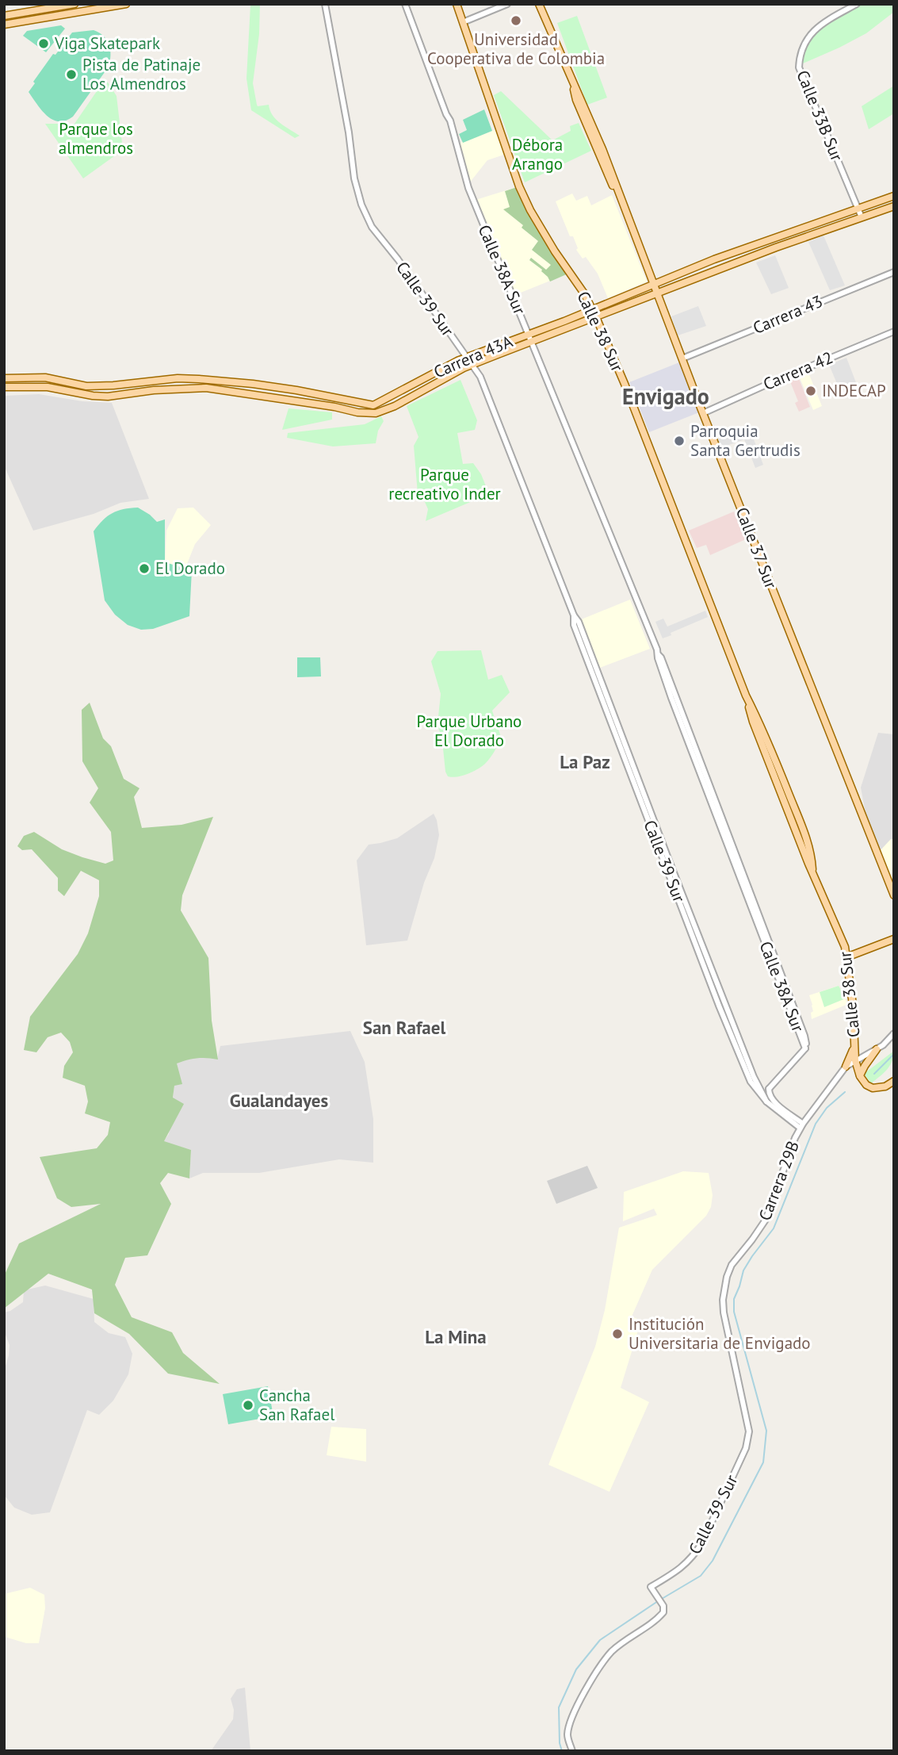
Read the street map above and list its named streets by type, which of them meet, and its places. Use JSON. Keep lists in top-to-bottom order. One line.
{"streets":{"main road":["Calle 38 Sur","Carrera 43A","Calle 37 Sur"],"street":["Calle 33B Sur","Calle 38A Sur","Calle 39 Sur","Carrera 43","Carrera 42","Carrera 29B"]},"crossings":[["Calle 33B Sur","Carrera 43A"],["Calle 38A Sur","Carrera 43A"],["Calle 39 Sur","Carrera 43A"],["Calle 39 Sur","Carrera 29B"],["Carrera 43","Calle 37 Sur"],["Calle 38 Sur","Carrera 43A"],["Calle 38 Sur","Carrera 29B"],["Carrera 43A","Calle 37 Sur"],["Carrera 42","Calle 37 Sur"]],"districts":["Envigado","La Paz","San Rafael","Gualandayes","La Mina"],"parks":["Parque los almendros","Débora Arango","Parque recreativo Inder","Parque Urbano El Dorado"],"places":["Universidad Cooperativa de Colombia","Viga Skatepark","Pista de Patinaje Los Almendros","INDECAP","Parroquia Santa Gertrudis","El Dorado","Institución Universitaria de Envigado","Cancha San Rafael"]}
